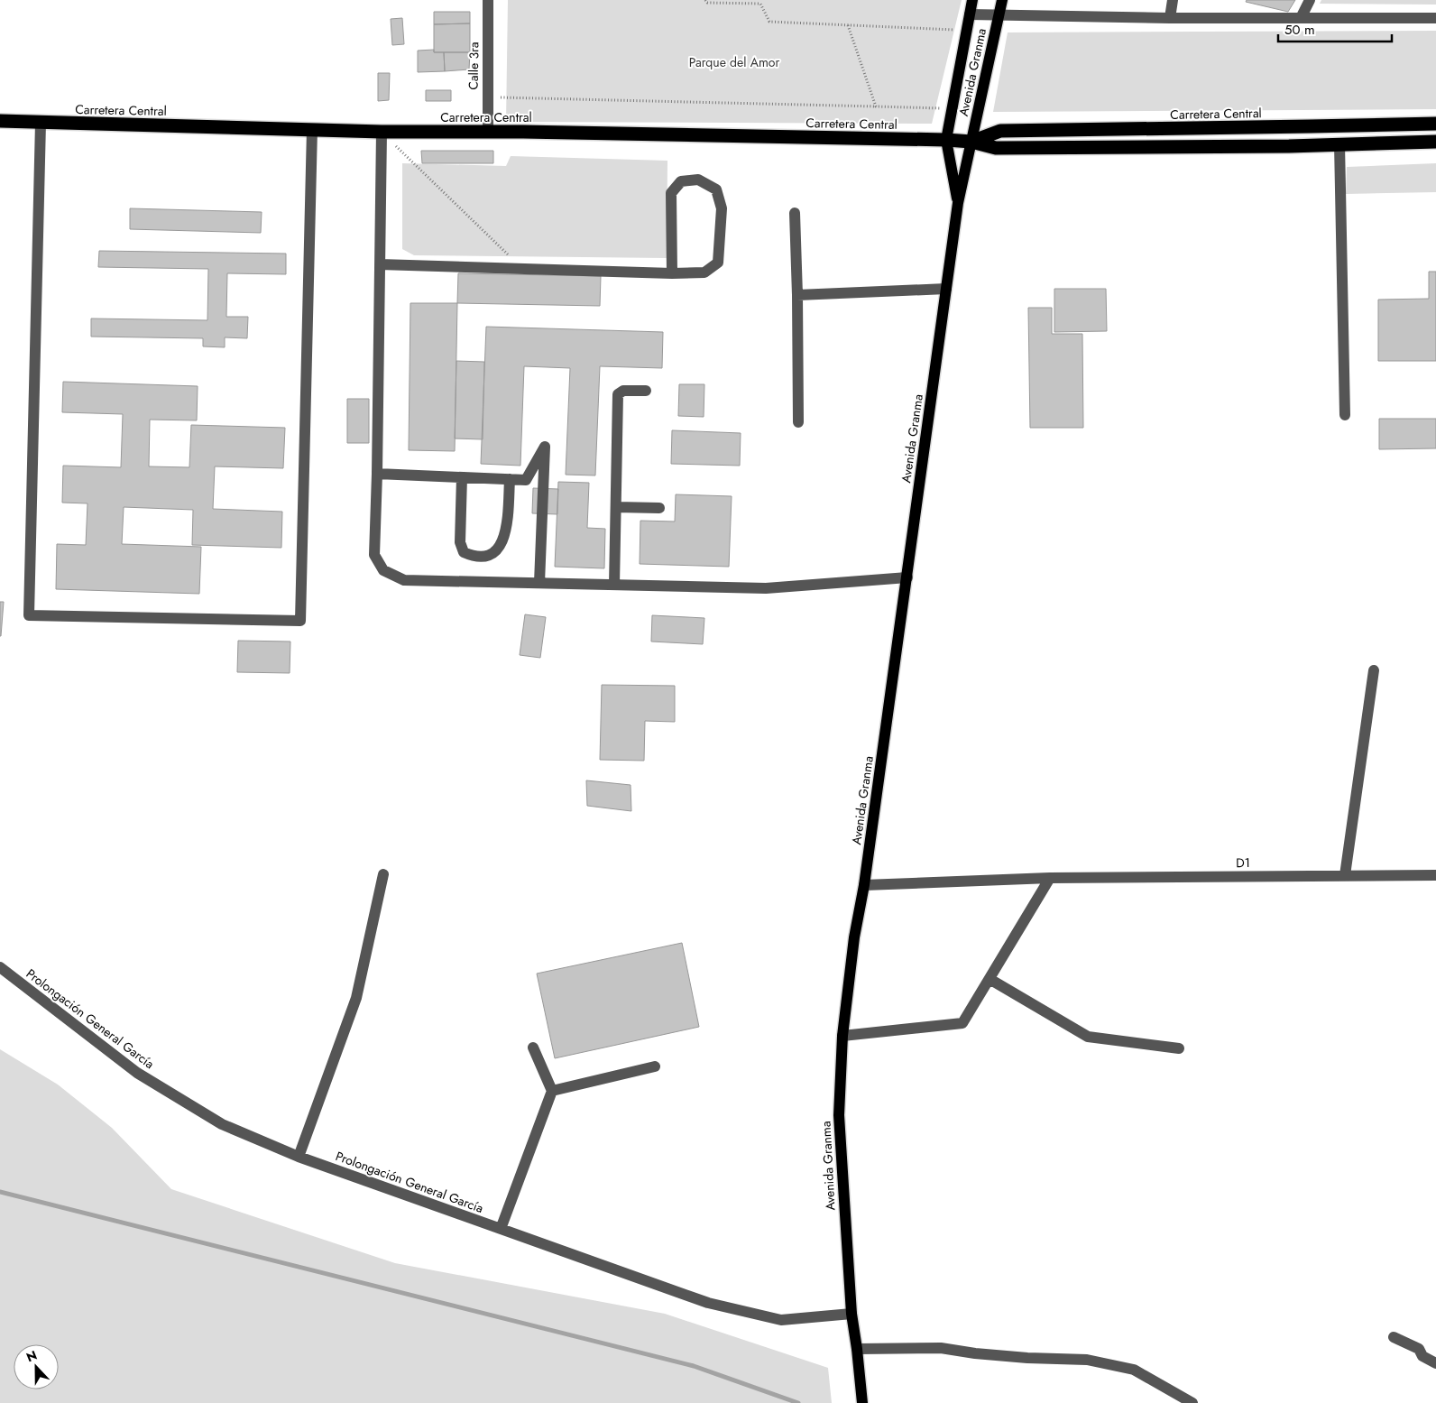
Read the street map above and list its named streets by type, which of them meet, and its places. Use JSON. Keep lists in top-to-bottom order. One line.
{"streets":{"highway":["Carretera Central"],"main road":["Avenida Granma"],"street":["Calle 3ra","D1","Prolongación General García"]},"crossings":[["Calle 3ra","Carretera Central"],["Avenida Granma","Carretera Central"],["Avenida Granma","D1"],["Avenida Granma","Prolongación General García"]],"parks":["Parque del Amor"],"scale_bar":"50 m","north":"top"}
